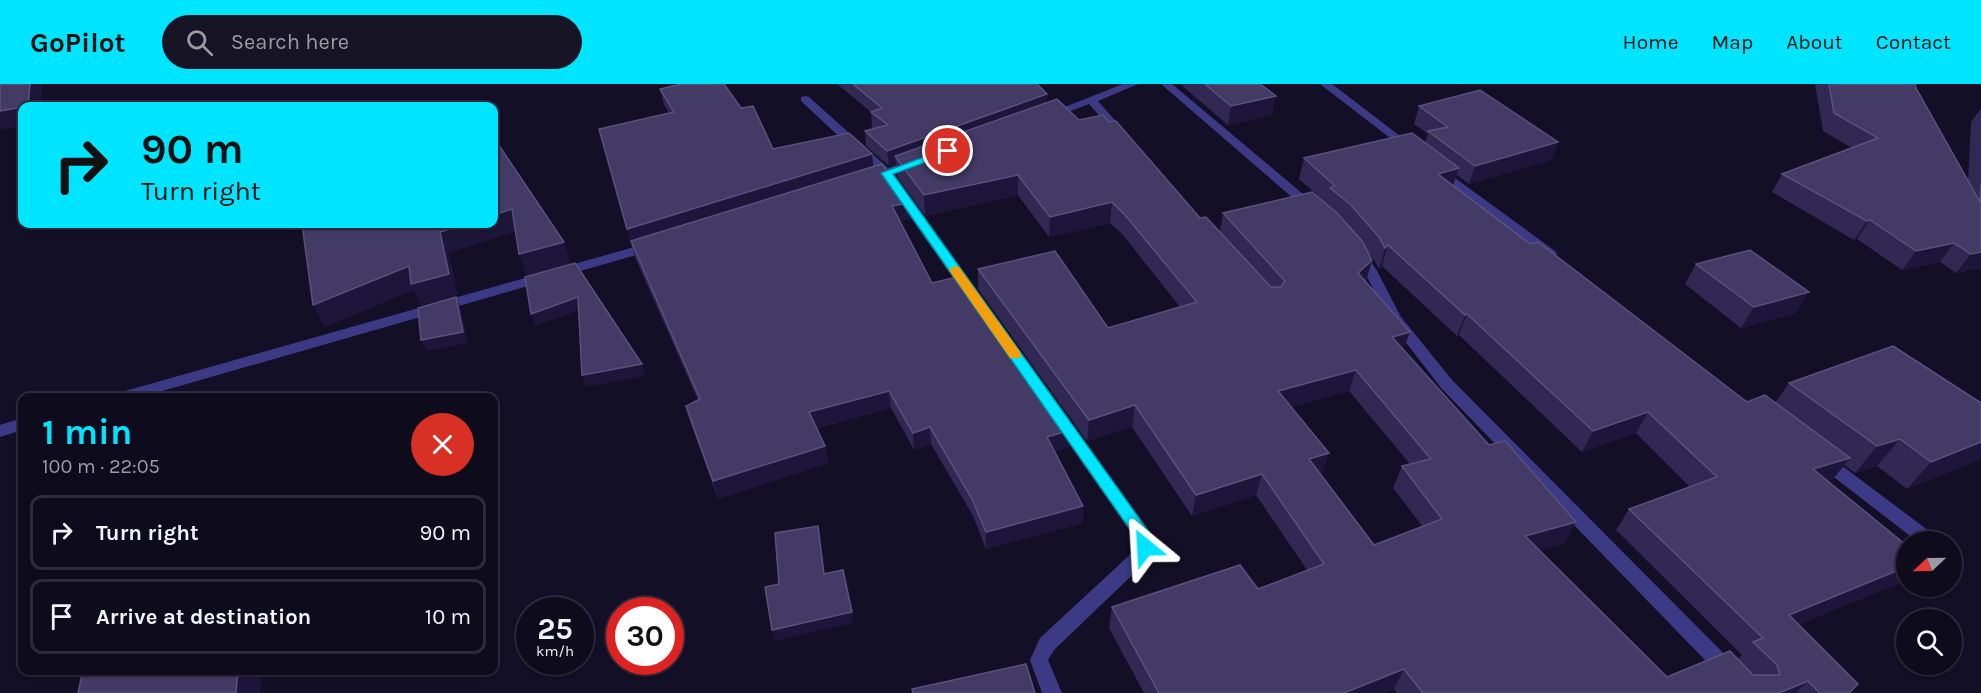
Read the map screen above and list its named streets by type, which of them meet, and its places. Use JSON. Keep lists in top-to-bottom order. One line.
{"north":"left","page":{"header":"GoPilot","search":"Search here","nav":["Home","Map","About","Contact"],"turn":["90 m","Turn right"],"heading":["1 min","100 m · 22:05"],"list":[{"name":"Turn right","value":"90 m"},{"name":"Arrive at destination","value":"10 m"}],"speed":"25 km/h","limit":"30"}}
